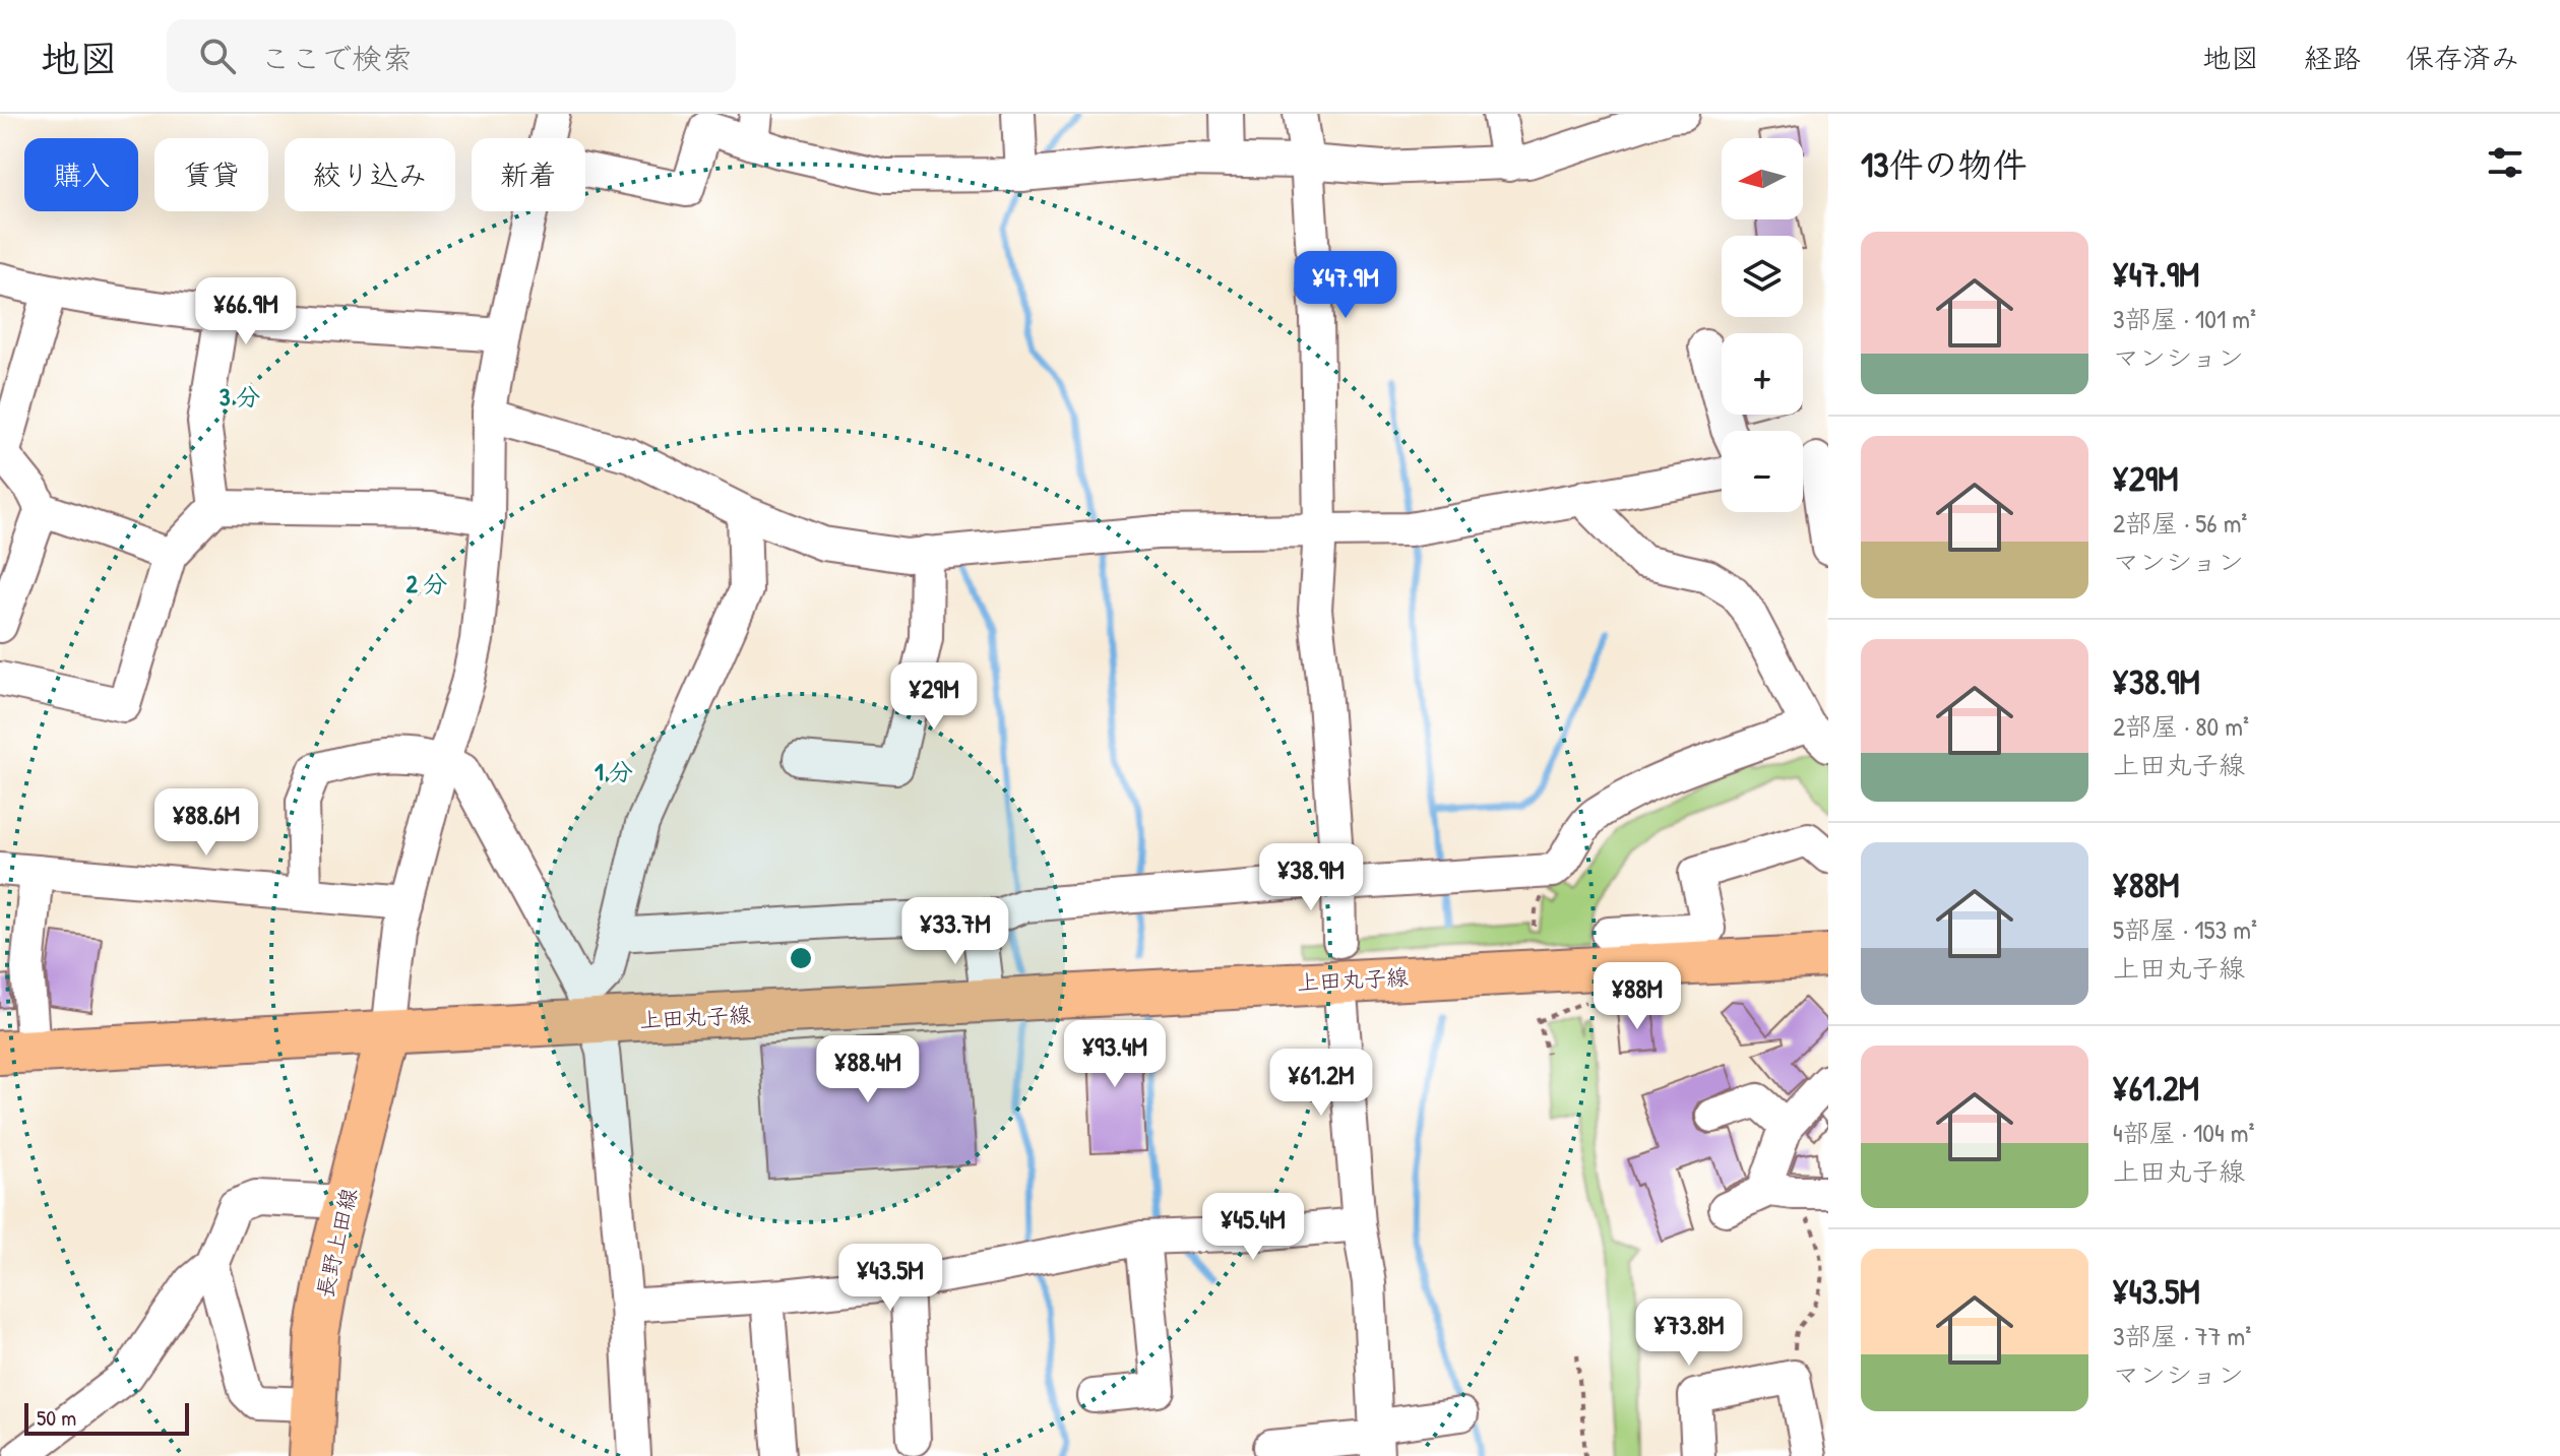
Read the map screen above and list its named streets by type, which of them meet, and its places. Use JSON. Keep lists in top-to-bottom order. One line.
{"streets":{"main road":["上田丸子線","長野上田線"]},"crossings":[["上田丸子線","長野上田線"]],"scale_bar":"50 m","north":"left","page":{"header":"地図","search":"ここで検索","nav":["地図","経路","保存済み"],"heading":"13件の物件","map_buttons":["+","−"],"chip":["購入","賃貸","絞り込み","新着"],"list":[{"name":"¥47.9M","note":"3部屋 · 101 m² · マンション"},{"name":"¥29M","note":"2部屋 · 56 m² · マンション"},{"name":"¥38.9M","note":"2部屋 · 80 m² · 上田丸子線"},{"name":"¥88M","note":"5部屋 · 153 m² · 上田丸子線"},{"name":"¥61.2M","note":"4部屋 · 104 m² · 上田丸子線"},{"name":"¥43.5M","note":"3部屋 · 77 m² · マンション"}],"price":["¥47.9M","¥66.9M","¥29M","¥88.6M","¥38.9M","¥33.7M","¥88M","¥93.4M","¥88.4M","¥61.2M","¥45.4M","¥43.5M","¥73.8M"],"scale":"50 m"},"rings":["3 分","2 分","1 分"]}
